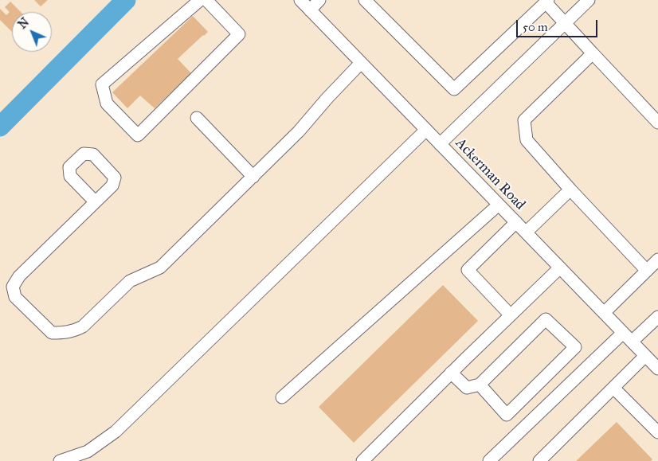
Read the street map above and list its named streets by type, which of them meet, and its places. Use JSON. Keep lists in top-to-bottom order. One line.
{"streets":{"street":["Ackerman Road"]},"scale_bar":"50 m","north":"top left"}
